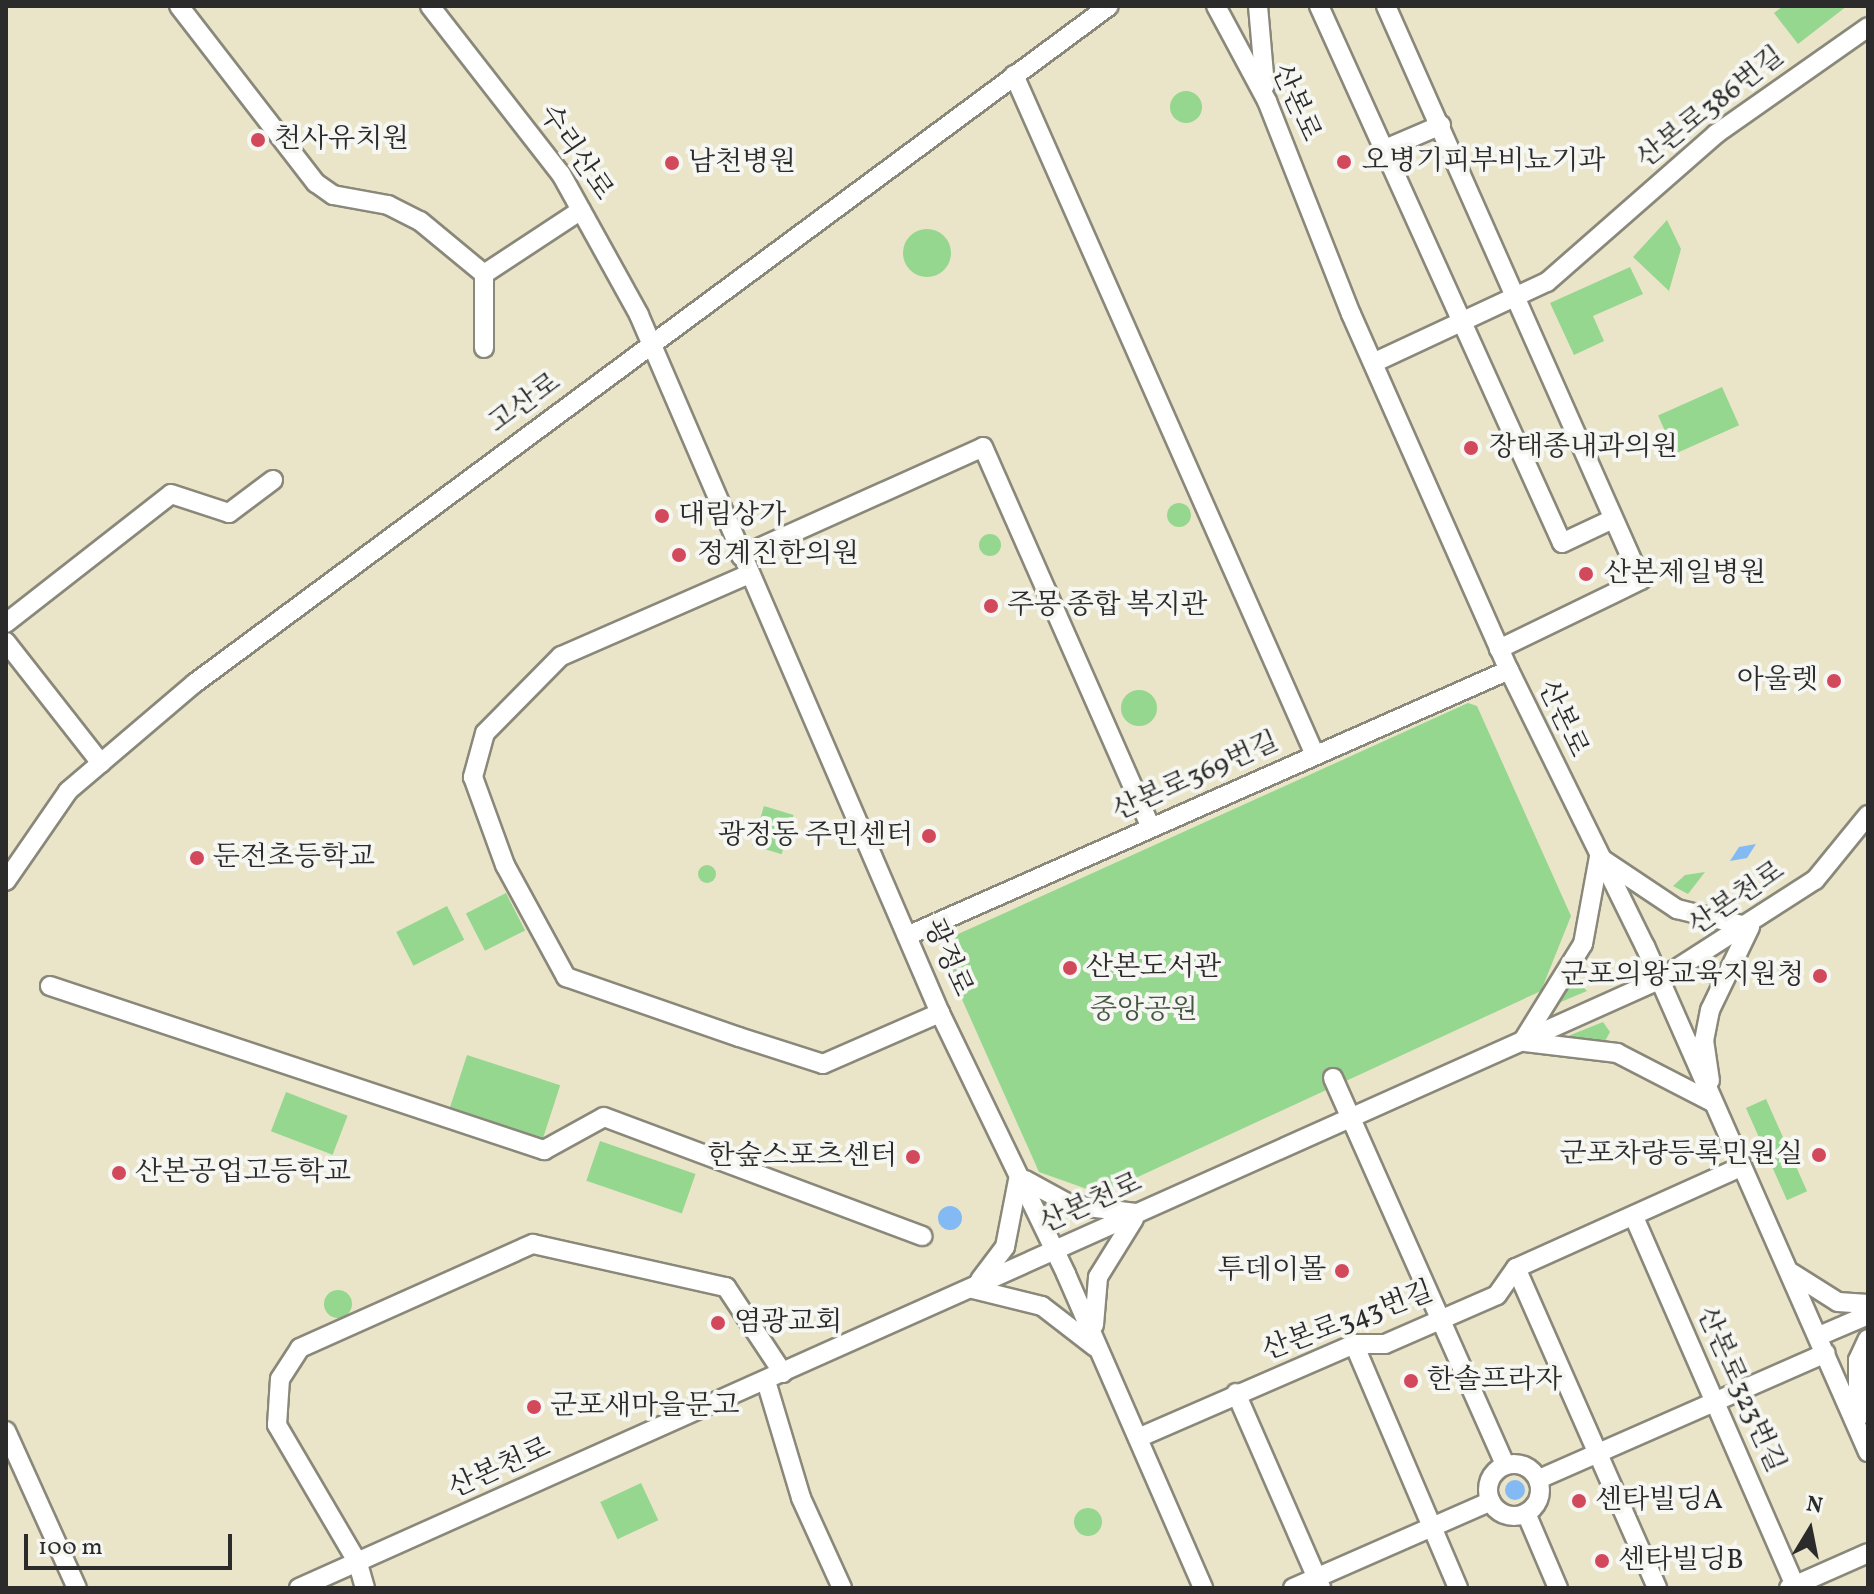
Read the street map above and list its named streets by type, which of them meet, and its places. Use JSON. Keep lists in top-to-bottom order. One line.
{"streets":{"street":["산본로","산본로386번길","수리산로","고산로","산본로369번길","산본천로","광정로","산본로343번길","산본로323번길"]},"crossings":[["산본로","산본로386번길"],["산본로","산본로369번길"],["산본로","산본천로"],["산본로","산본로343번길"],["수리산로","고산로"],["수리산로","광정로"],["고산로","광정로"],["산본로369번길","광정로"],["산본천로","광정로"],["광정로","산본로343번길"],["산본로343번길","산본로323번길"]],"parks":["중앙공원"],"places":["천사유치원","오병기피부비뇨기과","남천병원","장태종내과의원","대림상가","정계진한의원","산본제일병원","주몽 종합 복지관","아울렛","광정동 주민센터","둔전초등학교","산본도서관","군포의왕교육지원청","군포차량등록민원실","한숲스포츠센터","산본공업고등학교","투데이몰","염광교회","한솔프라자","군포새마을문고","센타빌딩A","센타빌딩B"],"scale_bar":"100 m","north":"top"}
